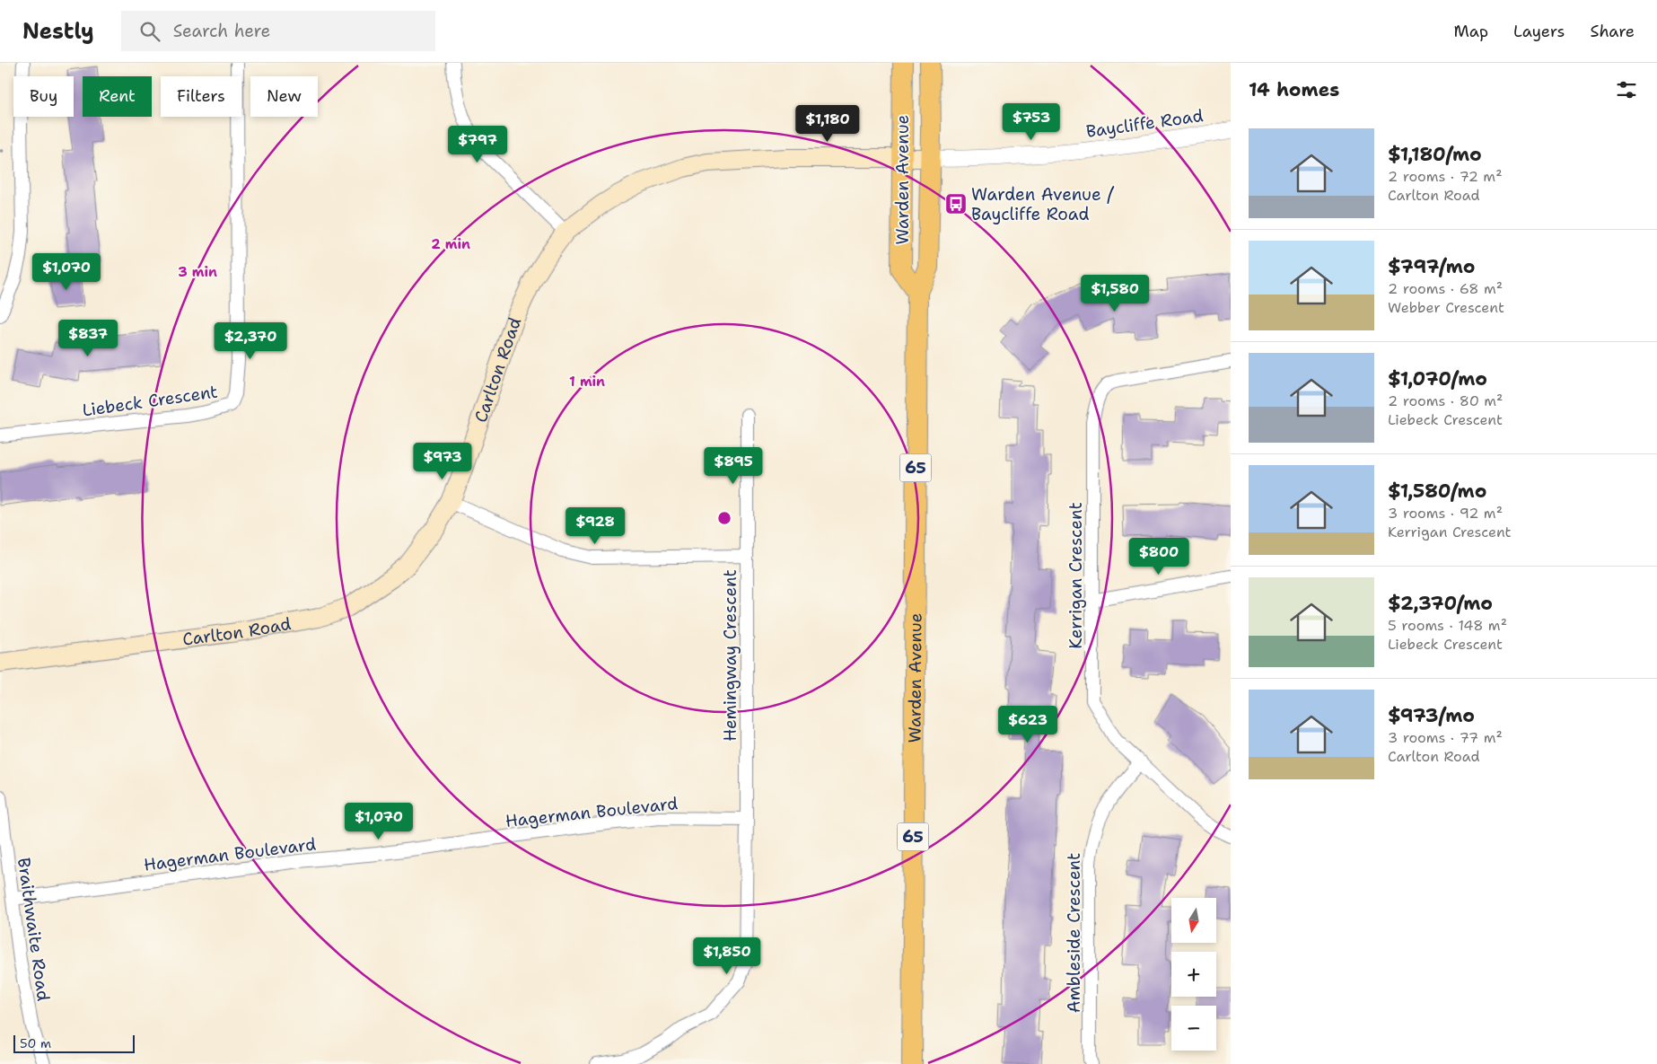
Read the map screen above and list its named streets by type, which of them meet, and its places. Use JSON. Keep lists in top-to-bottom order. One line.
{"streets":{"main road":["Warden Avenue","Carlton Road","65"],"street":["Baycliffe Road","Liebeck Crescent","Kerrigan Crescent","Hemingway Crescent","Hagerman Boulevard","Braithwaite Road","Ambleside Crescent"]},"crossings":[["Baycliffe Road","Warden Avenue"],["Baycliffe Road","Carlton Road"],["Warden Avenue","Carlton Road"],["Carlton Road","Hemingway Crescent"],["Kerrigan Crescent","Ambleside Crescent"],["Hemingway Crescent","Hagerman Boulevard"],["Hagerman Boulevard","Braithwaite Road"]],"places":{"bus stop":["Warden Avenue / Baycliffe Road"]},"scale_bar":"50 m","north":"bottom","page":{"header":"Nestly","search":"Search here","nav":["Map","Layers","Share"],"heading":"14 homes","chip":["Buy","Rent","Filters","New"],"price":["$753","$1,180","$797","$1,070","$1,580","$837","$2,370","$973","$895","$928","$800","$623","$1,070","$1,850"],"list":[{"name":"$1,180/mo","note":"2 rooms · 72 m² · Carlton Road"},{"name":"$797/mo","note":"2 rooms · 68 m² · Webber Crescent"},{"name":"$1,070/mo","note":"2 rooms · 80 m² · Liebeck Crescent"},{"name":"$1,580/mo","note":"3 rooms · 92 m² · Kerrigan Crescent"},{"name":"$2,370/mo","note":"5 rooms · 148 m² · Liebeck Crescent"},{"name":"$973/mo","note":"3 rooms · 77 m² · Carlton Road"}],"map_buttons":["+","−"],"scale":"50 m"},"rings":["2 min","3 min","1 min"]}
